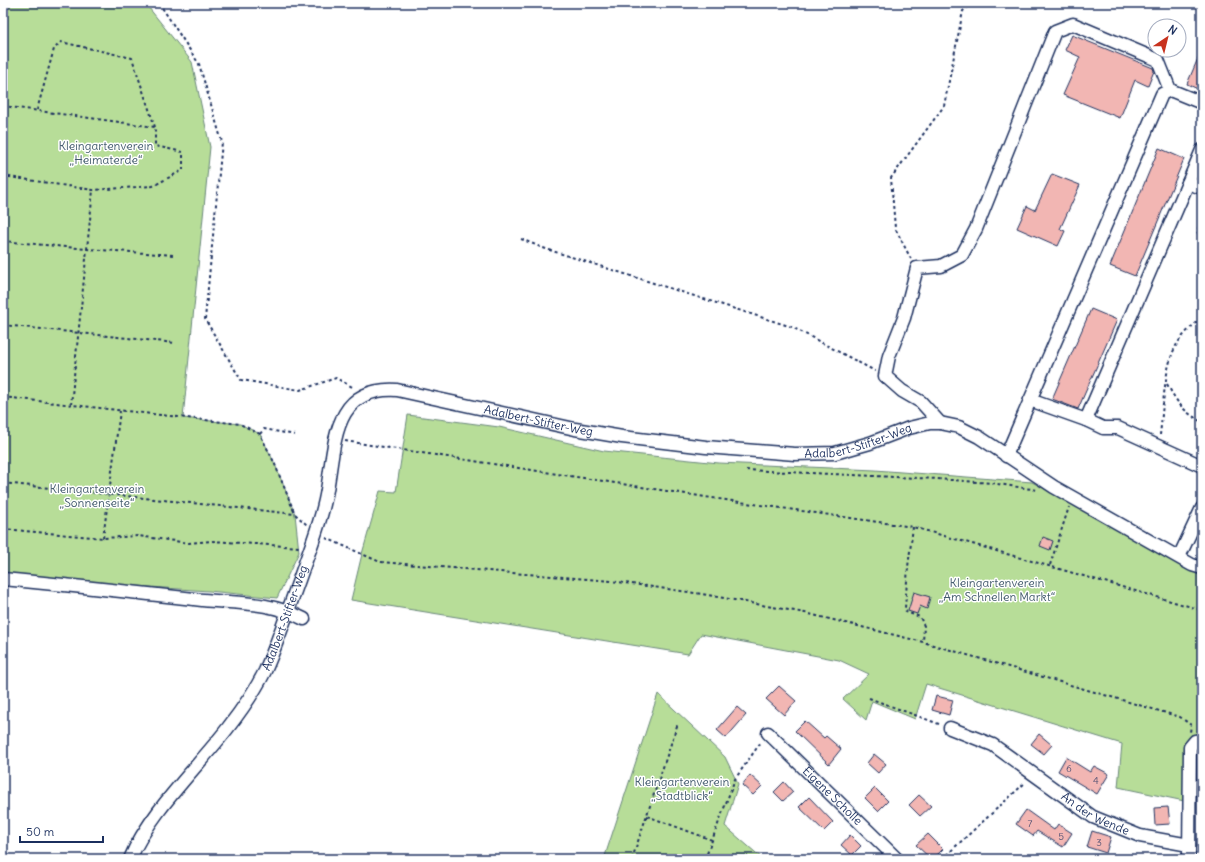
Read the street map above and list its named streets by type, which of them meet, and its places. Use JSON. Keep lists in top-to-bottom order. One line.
{"streets":{"street":["Adalbert-Stifter-Weg","Eigene Scholle","An der Wende"]},"parks":["Kleingartenverein „Heimaterde“","Kleingartenverein „Sonnenseite“","Kleingartenverein „Am Schnellen Markt“","Kleingartenverein „Stadtblick“"],"house_numbers":["6","4","7","5","3"],"scale_bar":"50 m","north":"top right"}
